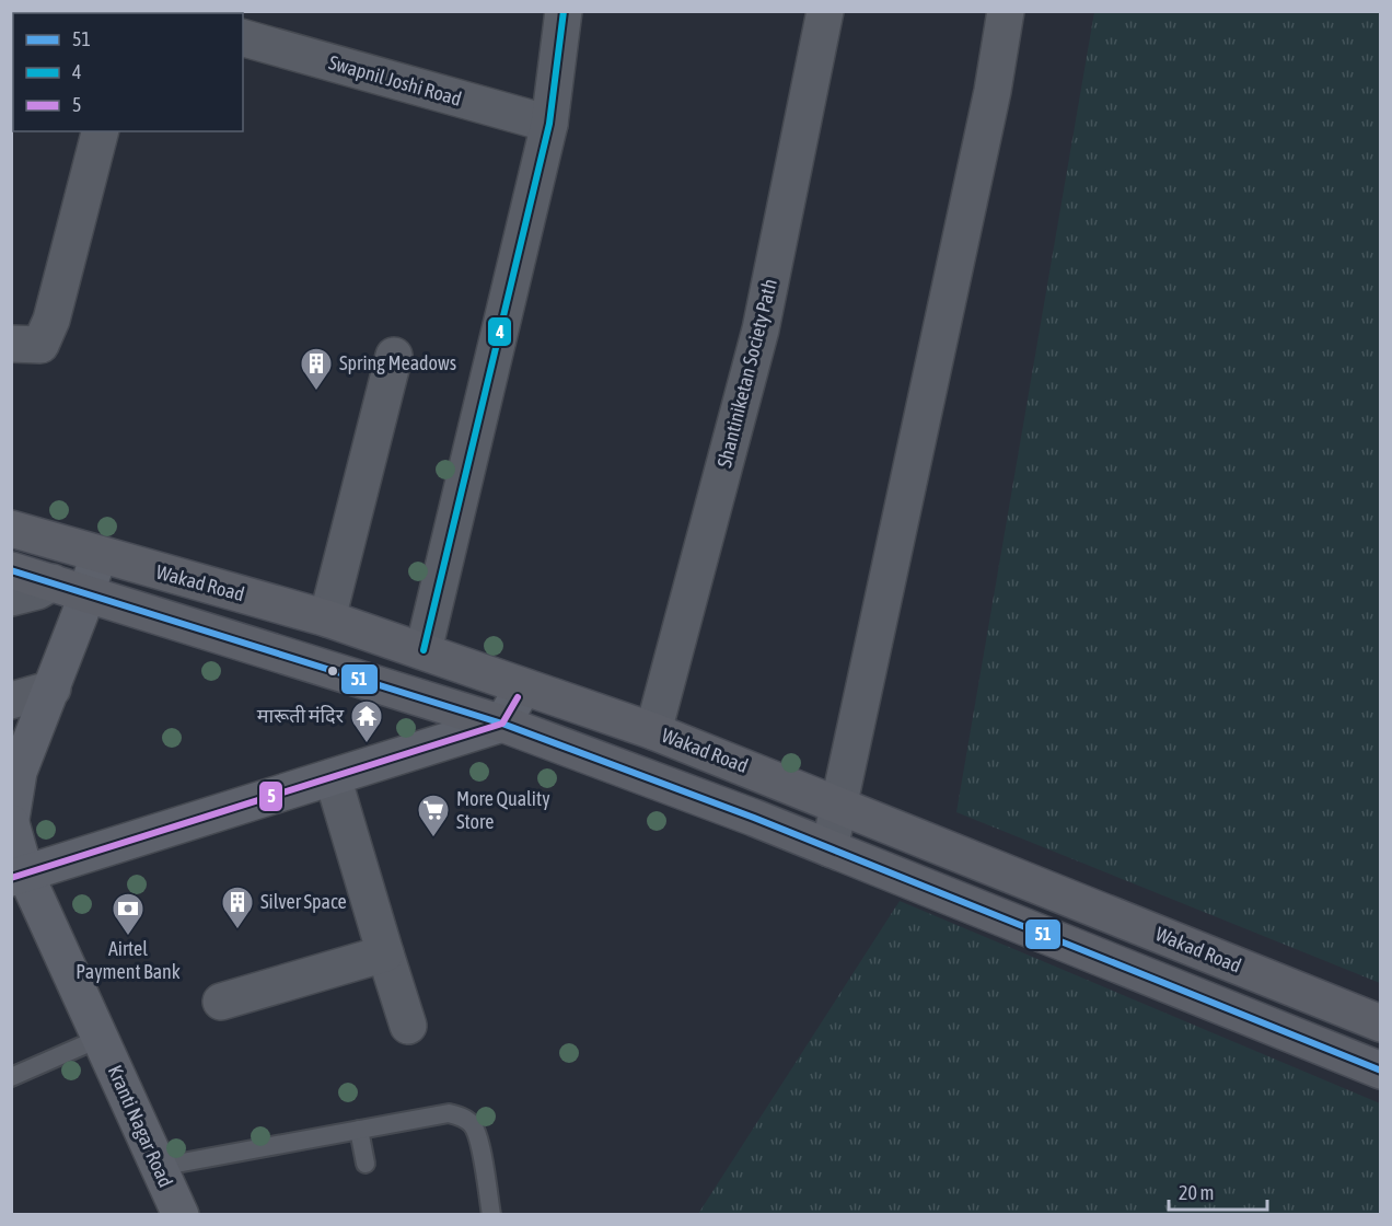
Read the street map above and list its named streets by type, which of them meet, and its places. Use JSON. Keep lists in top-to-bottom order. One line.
{"streets":{"main road":["Wakad Road"],"street":["Swapnil Joshi Road","Shantiniketan Society Path","Kranti Nagar Road"]},"crossings":[["Shantiniketan Society Path","Wakad Road"]],"places":{"building":["Spring Meadows","Silver Space"],"temple":["मारूती मंदिर"],"supermarket":["More Quality Store"],"bank":["Airtel Payment Bank"]},"lines":["transit line 4","transit line 51","transit line 5"],"legend":["51","4","5"],"scale_bar":"20 m"}
